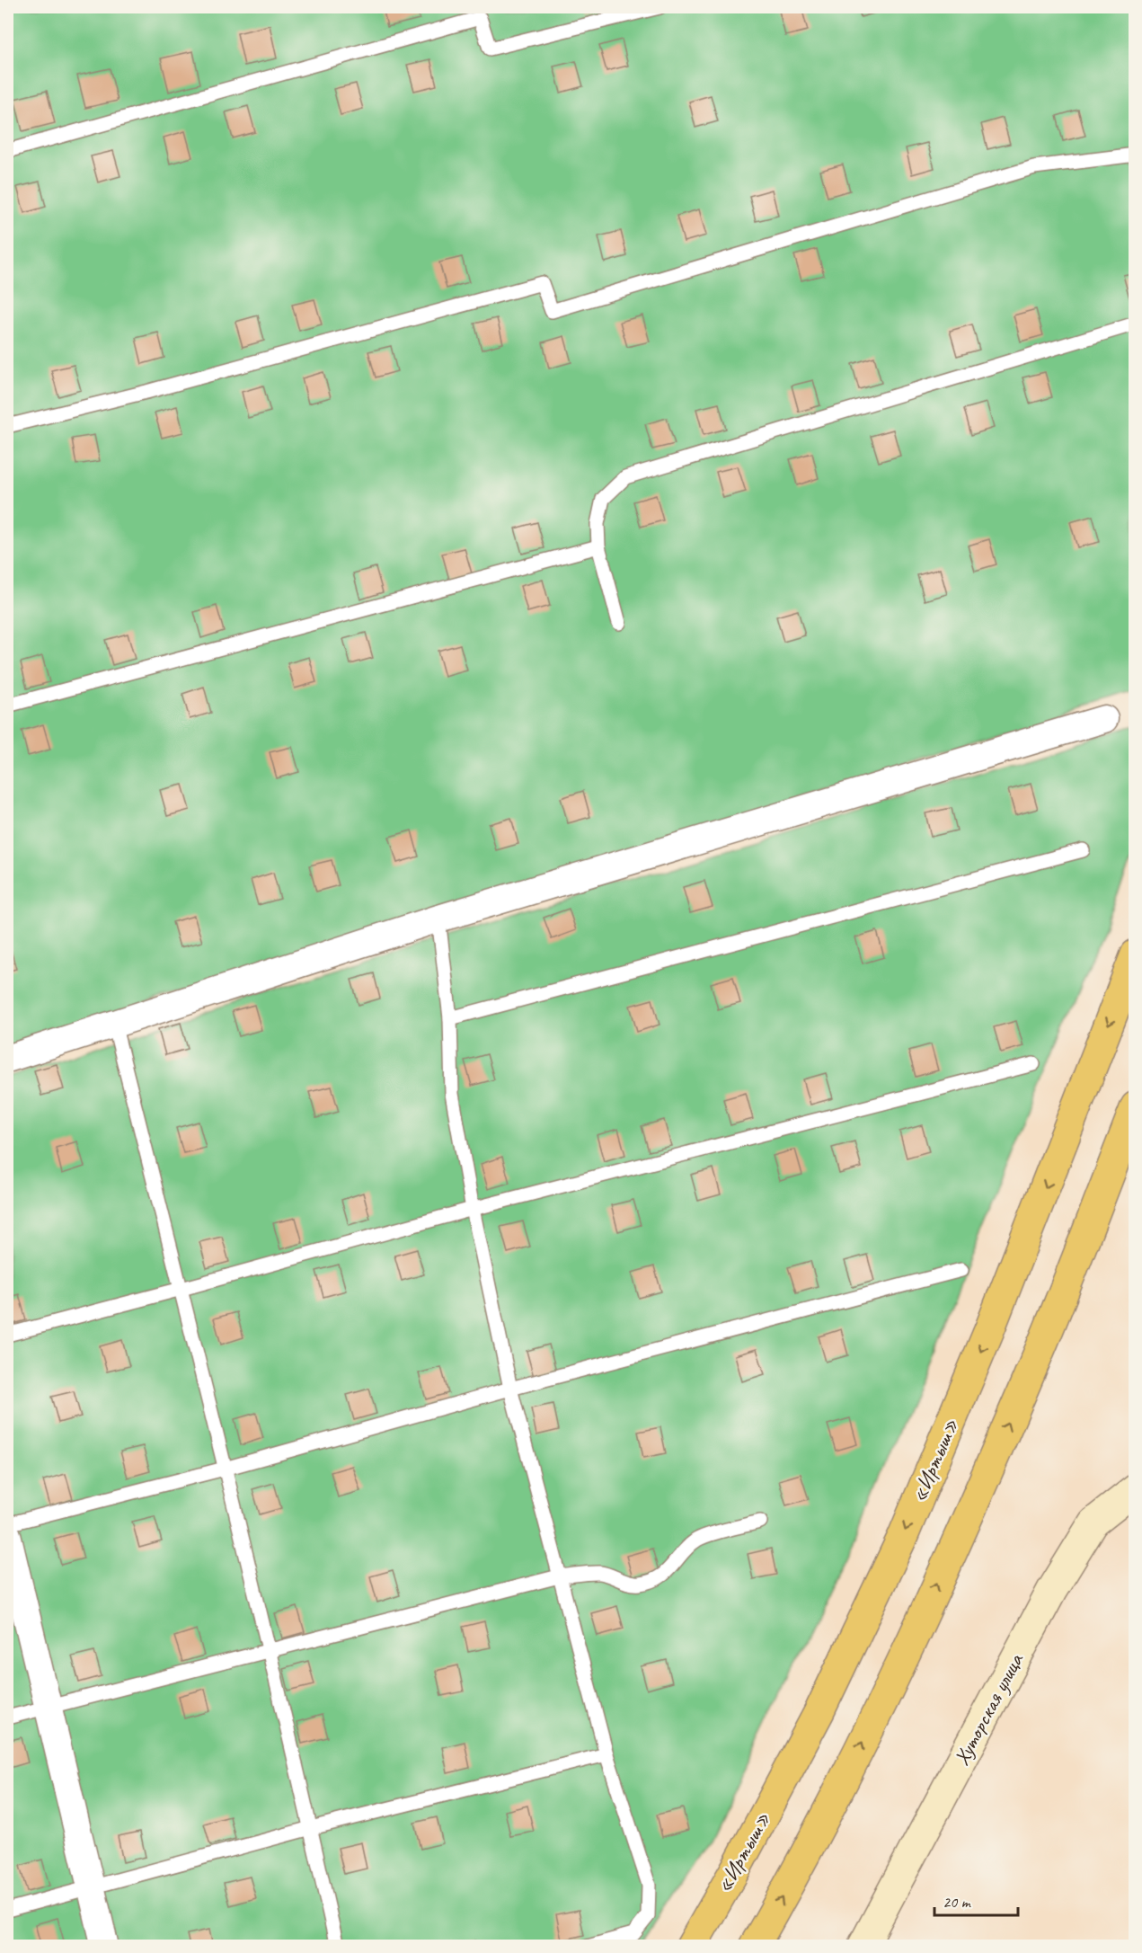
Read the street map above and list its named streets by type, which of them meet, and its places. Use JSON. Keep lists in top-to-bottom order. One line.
{"streets":{"highway":["«Иртыш»"],"street":["Хуторская улица"]},"scale_bar":"20 m"}
